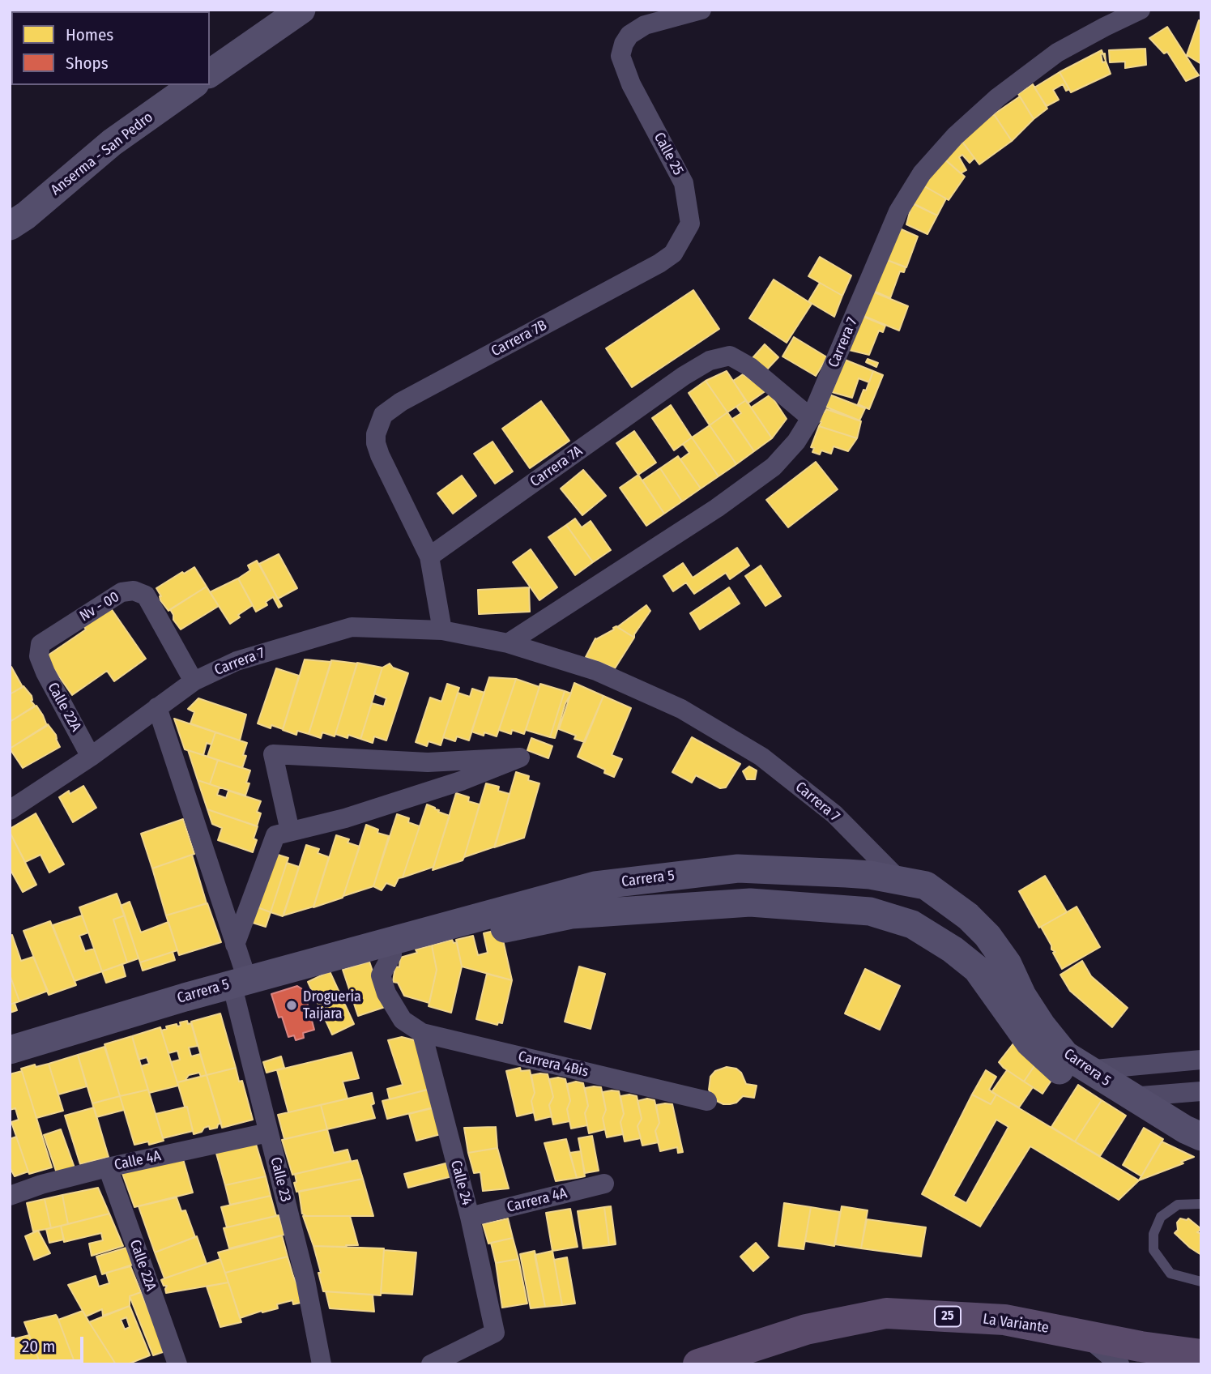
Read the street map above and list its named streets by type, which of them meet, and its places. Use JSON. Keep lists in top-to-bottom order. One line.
{"streets":{"main road":["25","La Variante"],"street":["Anserma - San Pedro","Calle 25","Carrera 7B","Carrera 7","Carrera 7A","Nv - 00","Calle 22A","Carrera 5","Carrera 4Bis","Calle 4A","Calle 23","Calle 24","Carrera 4A"]},"crossings":[["Calle 25","Carrera 7B"],["Carrera 7B","Carrera 7A"],["Carrera 7","Carrera 7A"],["Carrera 7","Nv - 00"],["Carrera 7","Calle 22A"],["Carrera 7","Carrera 5"],["Carrera 7","Calle 23"],["Nv - 00","Calle 22A"],["Calle 22A","Calle 4A"],["Carrera 5","Carrera 4Bis"],["Carrera 5","Calle 23"],["Carrera 4Bis","Calle 24"],["Calle 4A","Calle 23"],["Calle 24","Carrera 4A"]],"places":["Drogueria Taijara"],"legend":["Homes","Shops"],"scale_bar":"20 m"}
